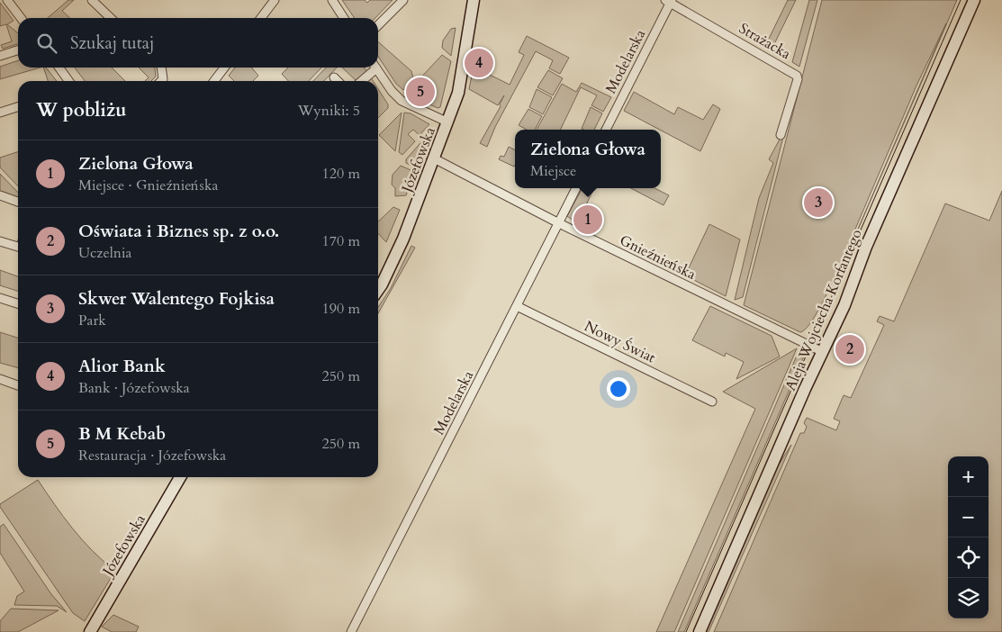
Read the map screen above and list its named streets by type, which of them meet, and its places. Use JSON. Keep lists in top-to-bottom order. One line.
{"streets":{"main road":["Józefowska","Aleja Wojciecha Korfantego"],"street":["Strażacka","Modelarska","Gnieźnieńska","Nowy Świat"]},"crossings":[["Strażacka","Modelarska"],["Modelarska","Gnieźnieńska"],["Modelarska","Nowy Świat"],["Józefowska","Gnieźnieńska"],["Gnieźnieńska","Aleja Wojciecha Korfantego"]],"page":{"search":"Szukaj tutaj","pins":["4","5","3","1","2"],"heading":["W pobliżu","Wyniki: 5"],"popup":["Zielona Głowa","Miejsce"],"list":[{"mark":"1","name":"Zielona Głowa","note":"Miejsce · Gnieźnieńska","value":"120 m"},{"mark":"2","name":"Oświata i Biznes sp. z o.o.","note":"Uczelnia","value":"170 m"},{"mark":"3","name":"Skwer Walentego Fojkisa","note":"Park","value":"190 m"},{"mark":"4","name":"Alior Bank","note":"Bank · Józefowska","value":"250 m"},{"mark":"5","name":"B M Kebab","note":"Restauracja · Józefowska","value":"250 m"}],"map_buttons":["+","−"]}}
